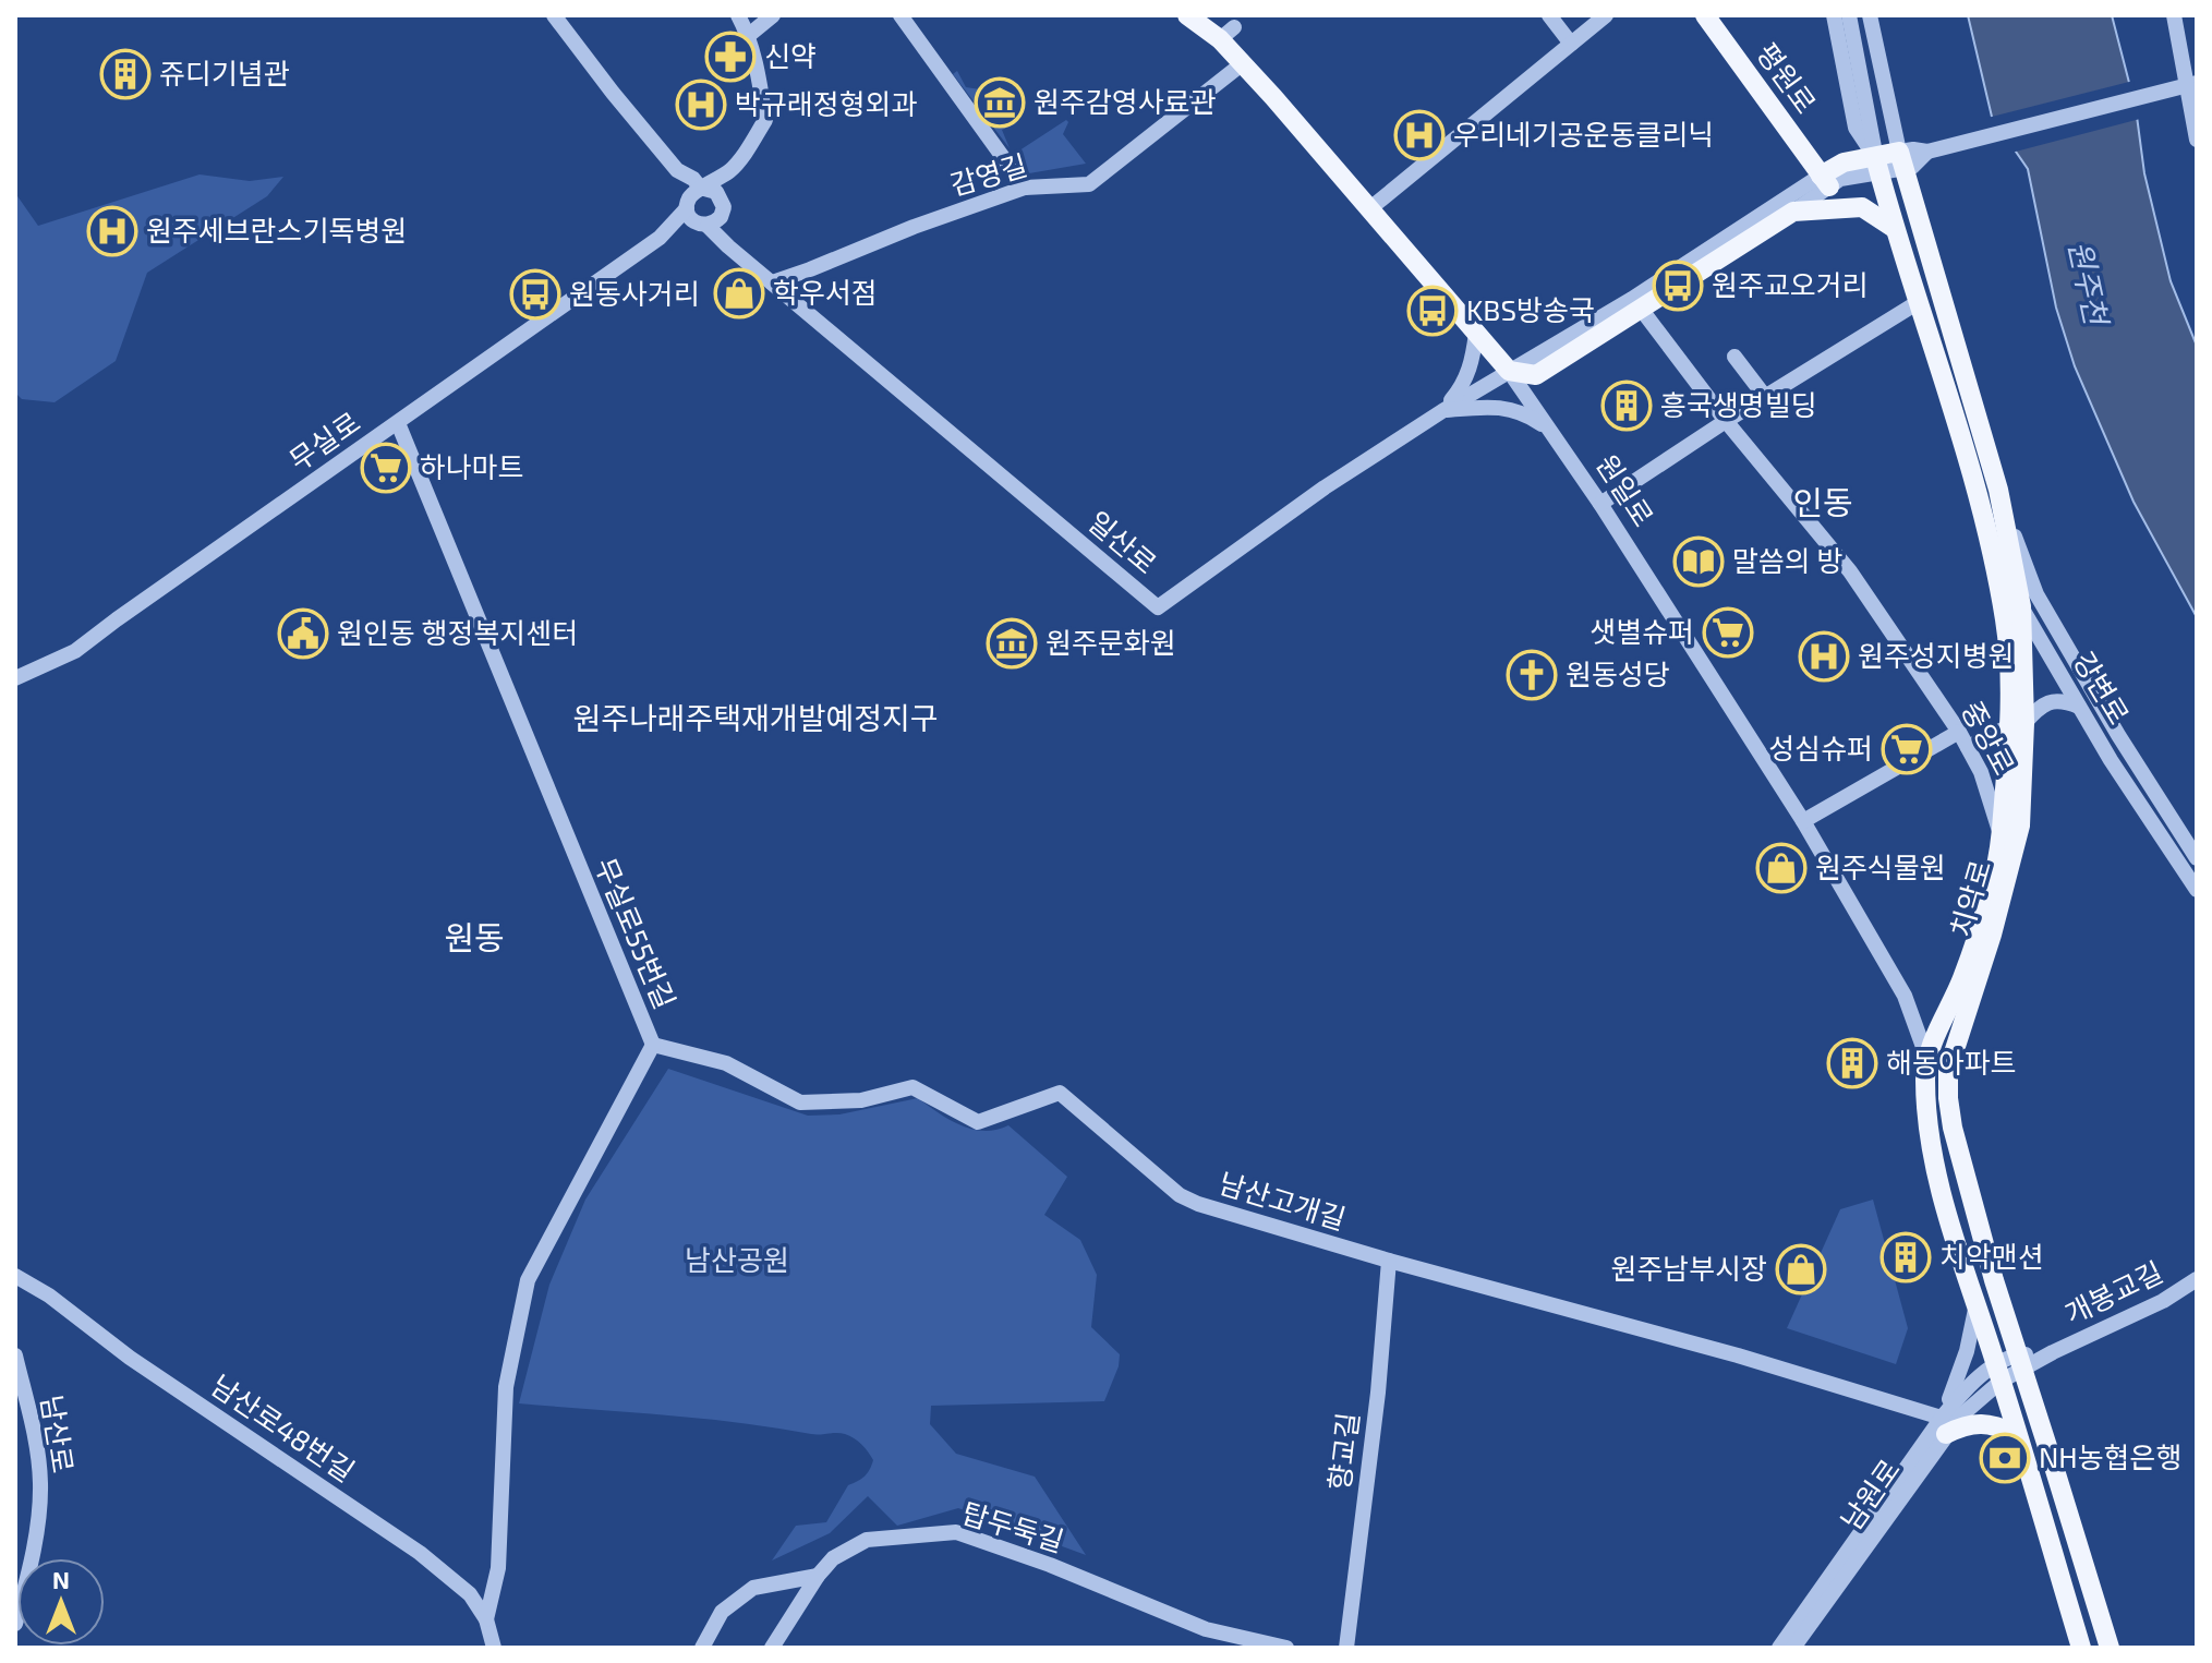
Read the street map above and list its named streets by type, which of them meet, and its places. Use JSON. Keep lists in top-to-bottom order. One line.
{"streets":{"main road":["평원로","원일로","강변로","치악로"],"street":["감영길","무실로","일산로","중앙로","무실로55번길","남산고개길","개봉교길","남산로48번길","남산로","향교길","남원로","탑두둑길"]},"crossings":[["감영길","원일로"],["감영길","일산로"],["무실로","무실로55번길"],["원일로","일산로"],["원일로","치악로"],["강변로","치악로"],["중앙로","치악로"],["치악로","개봉교길"],["치악로","남원로"],["무실로55번길","남산고개길"],["무실로55번길","남산로48번길"],["남산고개길","향교길"],["남산고개길","남원로"],["개봉교길","남원로"]],"districts":["인동","원주나래주택재개발예정지구","원동"],"water":["원주천"],"parks":["남산공원"],"places":{"pharmacy":["신약"],"building":["쥬디기념관","흥국생명빌딩","해동아파트","치악맨션"],"museum":["원주감영사료관","원주문화원"],"hospital":["박규래정형외과","우리네기공운동클리닉","원주세브란스기독병원","원주성지병원"],"bus stop":["원주교오거리","원동사거리","KBS방송국"],"shop":["학우서점","원주식물원","원주남부시장"],"supermarket":["하나마트","샛별슈퍼","성심슈퍼"],"library":["말씀의 방"],"public building":["원인동 행정복지센터"],"church":["원동성당"],"bank":["NH농협은행"]},"north":"top"}
